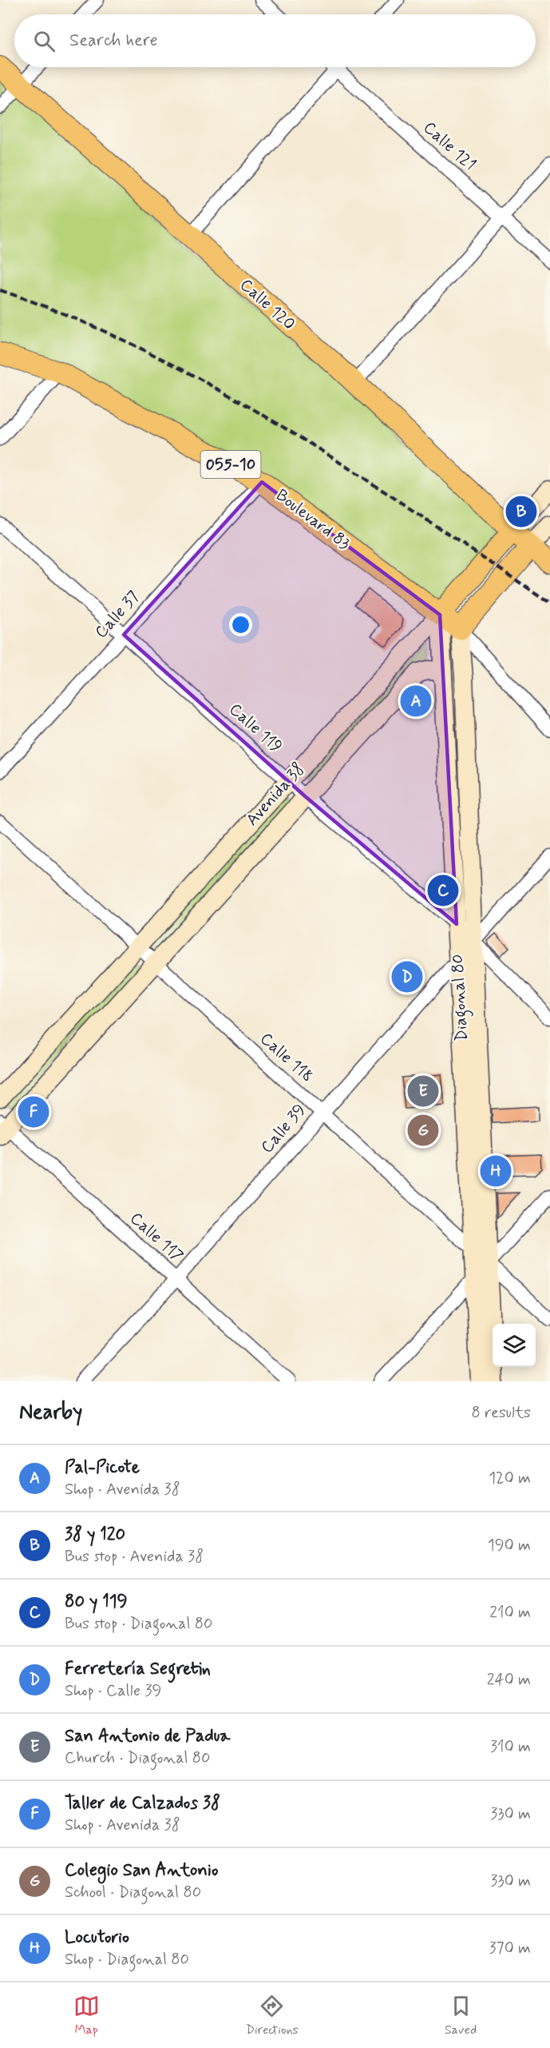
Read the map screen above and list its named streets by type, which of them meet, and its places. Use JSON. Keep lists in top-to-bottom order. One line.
{"streets":{"main road":["Calle 120","055-10","Boulevard 83","Avenida 38","Diagonal 80"],"street":["Calle 121","Calle 37","Calle 119","Calle 118","Calle 39","Calle 117"]},"crossings":[["Calle 120","Avenida 38"],["Boulevard 83","Calle 37"],["Boulevard 83","Avenida 38"],["Boulevard 83","Diagonal 80"],["Calle 37","Calle 119"],["Calle 119","Avenida 38"],["Calle 119","Diagonal 80"],["Calle 119","Calle 39"],["Avenida 38","Diagonal 80"],["Avenida 38","Calle 118"],["Avenida 38","Calle 117"],["Diagonal 80","Calle 118"],["Diagonal 80","Calle 39"],["Calle 118","Calle 39"],["Calle 39","Calle 117"]],"page":{"search":"Search here","pins":["B","A","C","D","E","F","G","H"],"heading":["Nearby","8 results"],"list":[{"mark":"A","name":"Pal-Picote","note":"Shop · Avenida 38","value":"120 m"},{"mark":"B","name":"38 y 120","note":"Bus stop · Avenida 38","value":"190 m"},{"mark":"C","name":"80 y 119","note":"Bus stop · Diagonal 80","value":"210 m"},{"mark":"D","name":"Ferretería Segretin","note":"Shop · Calle 39","value":"240 m"},{"mark":"E","name":"San Antonio de Padua","note":"Church · Diagonal 80","value":"310 m"},{"mark":"F","name":"Taller de Calzados 38","note":"Shop · Avenida 38","value":"330 m"},{"mark":"G","name":"Colegio San Antonio","note":"School · Diagonal 80","value":"330 m"},{"mark":"H","name":"Locutorio","note":"Shop · Diagonal 80","value":"370 m"}],"nav":["Map","Directions","Saved"]}}
